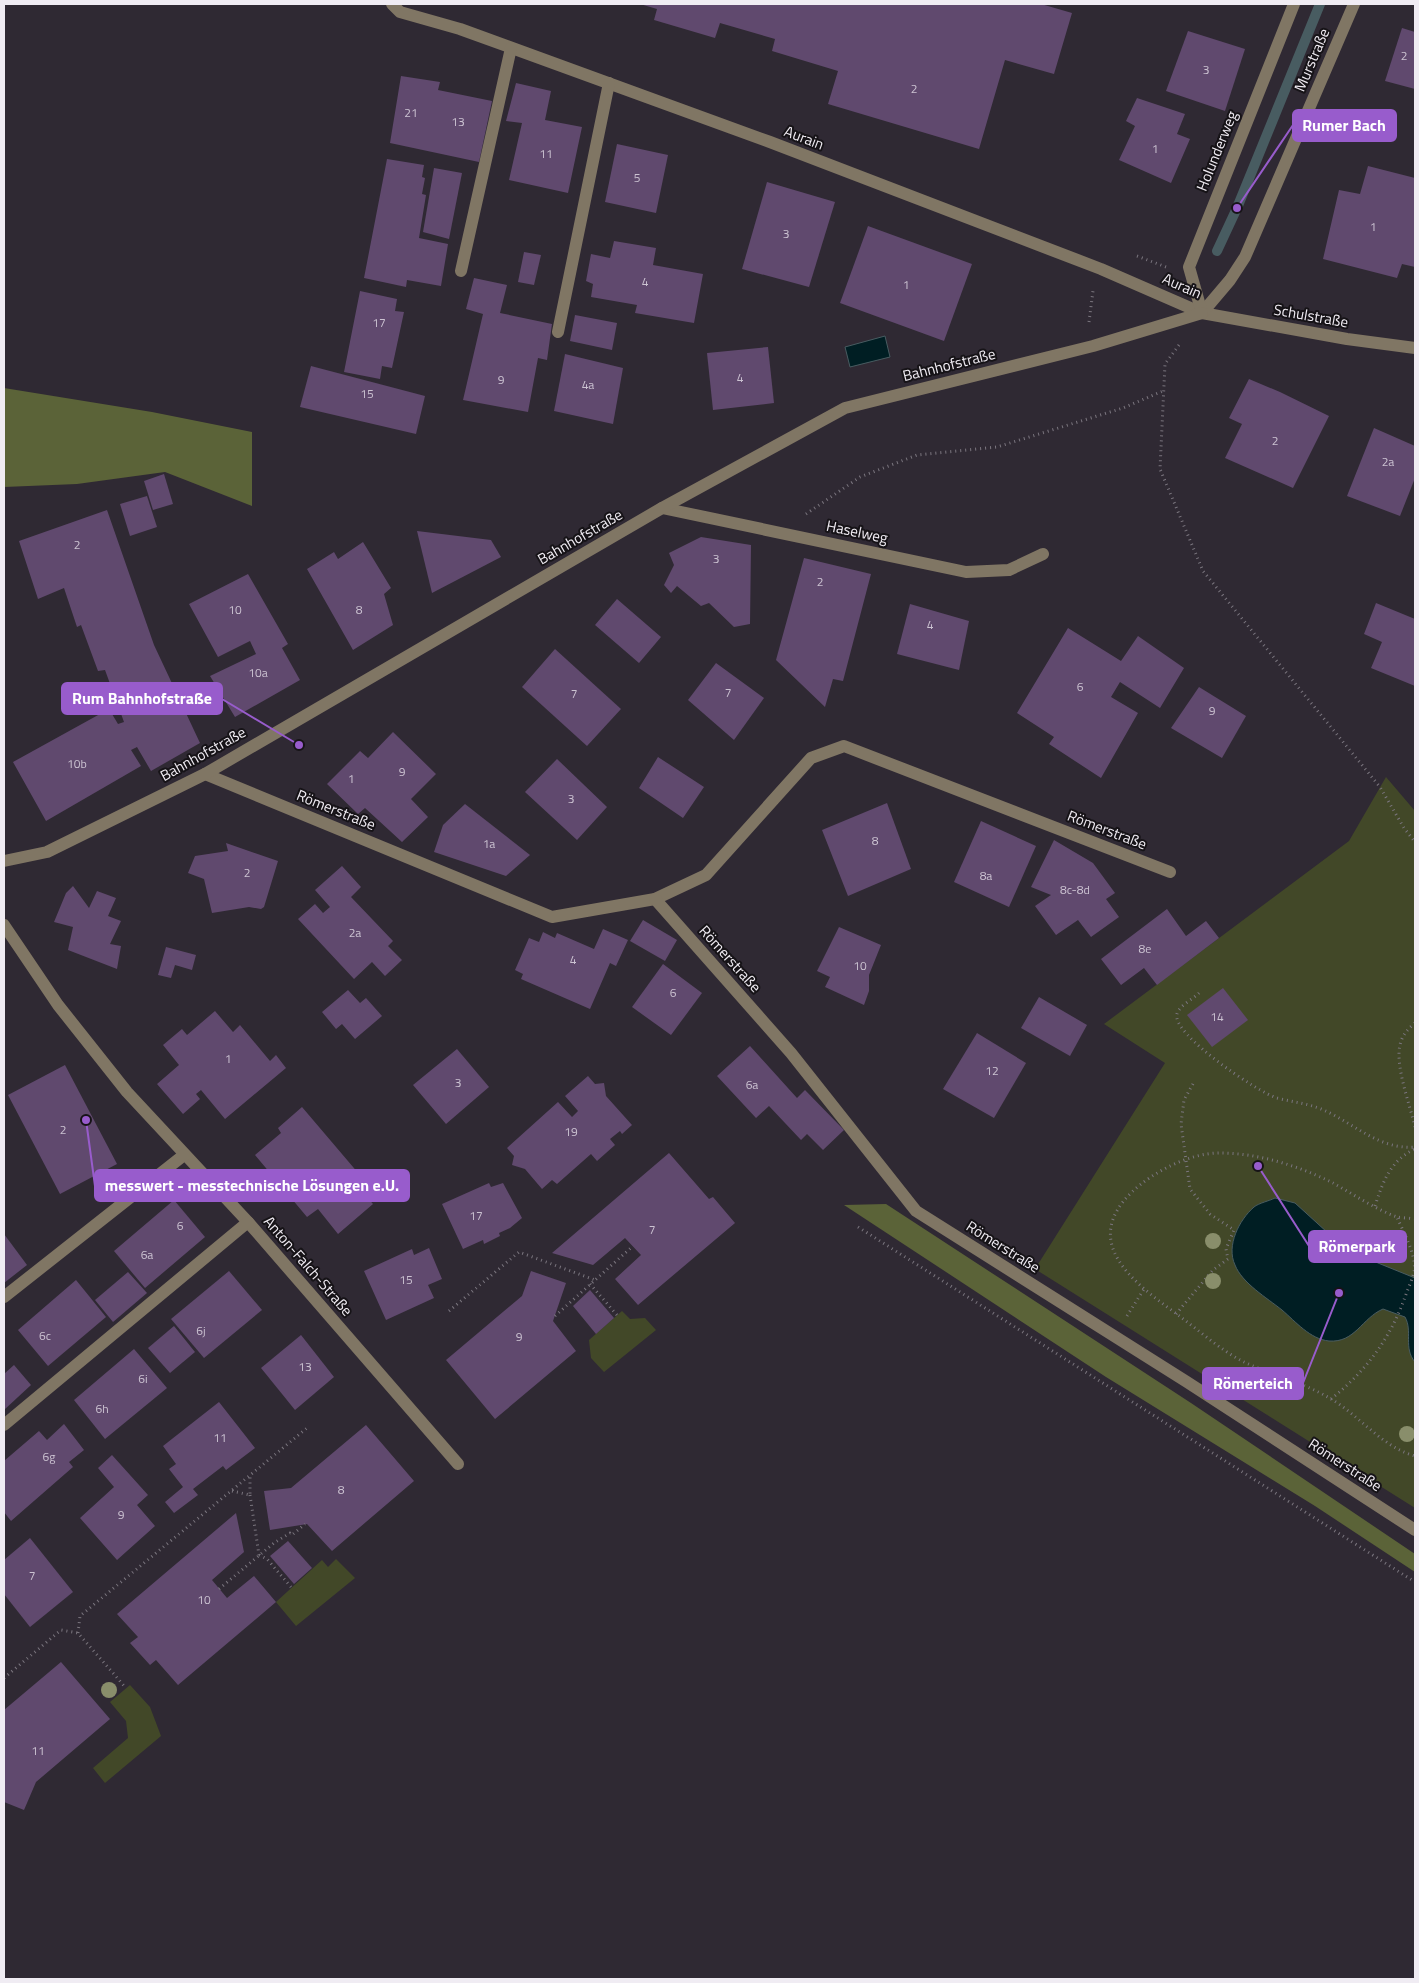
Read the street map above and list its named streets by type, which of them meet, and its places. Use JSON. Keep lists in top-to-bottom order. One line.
{"streets":{"street":["Murstraße","Aurain","Holunderweg","Schulstraße","Bahnhofstraße","Haselweg","Römerstraße","Anton-Falch-Straße"]},"crossings":[["Murstraße","Aurain"],["Murstraße","Holunderweg"],["Murstraße","Schulstraße"],["Murstraße","Bahnhofstraße"],["Aurain","Holunderweg"],["Aurain","Schulstraße"],["Aurain","Bahnhofstraße"],["Holunderweg","Schulstraße"],["Holunderweg","Bahnhofstraße"],["Schulstraße","Bahnhofstraße"],["Bahnhofstraße","Haselweg"],["Bahnhofstraße","Römerstraße"]],"places":["Rumer Bach","Rum Bahnhofstraße","messwert - messtechnische Lösungen e.U.","Römerpark","Römerteich"],"house_numbers":["2","3","2","21","13","1","11","5","1","3","4","1","17","4","9","4a","15","2","2a","2","3","2","10","8","4","10a","6","7","7","9","10b","9","1","3","8","1a","2","8a","8c-8d","2a","8e","4","10","6","14","1","12","3","6a","2","19","17","6","7","6a","15","6j","6c","9","13","6i","6h","11","6g","8","9","7","10","11"]}
